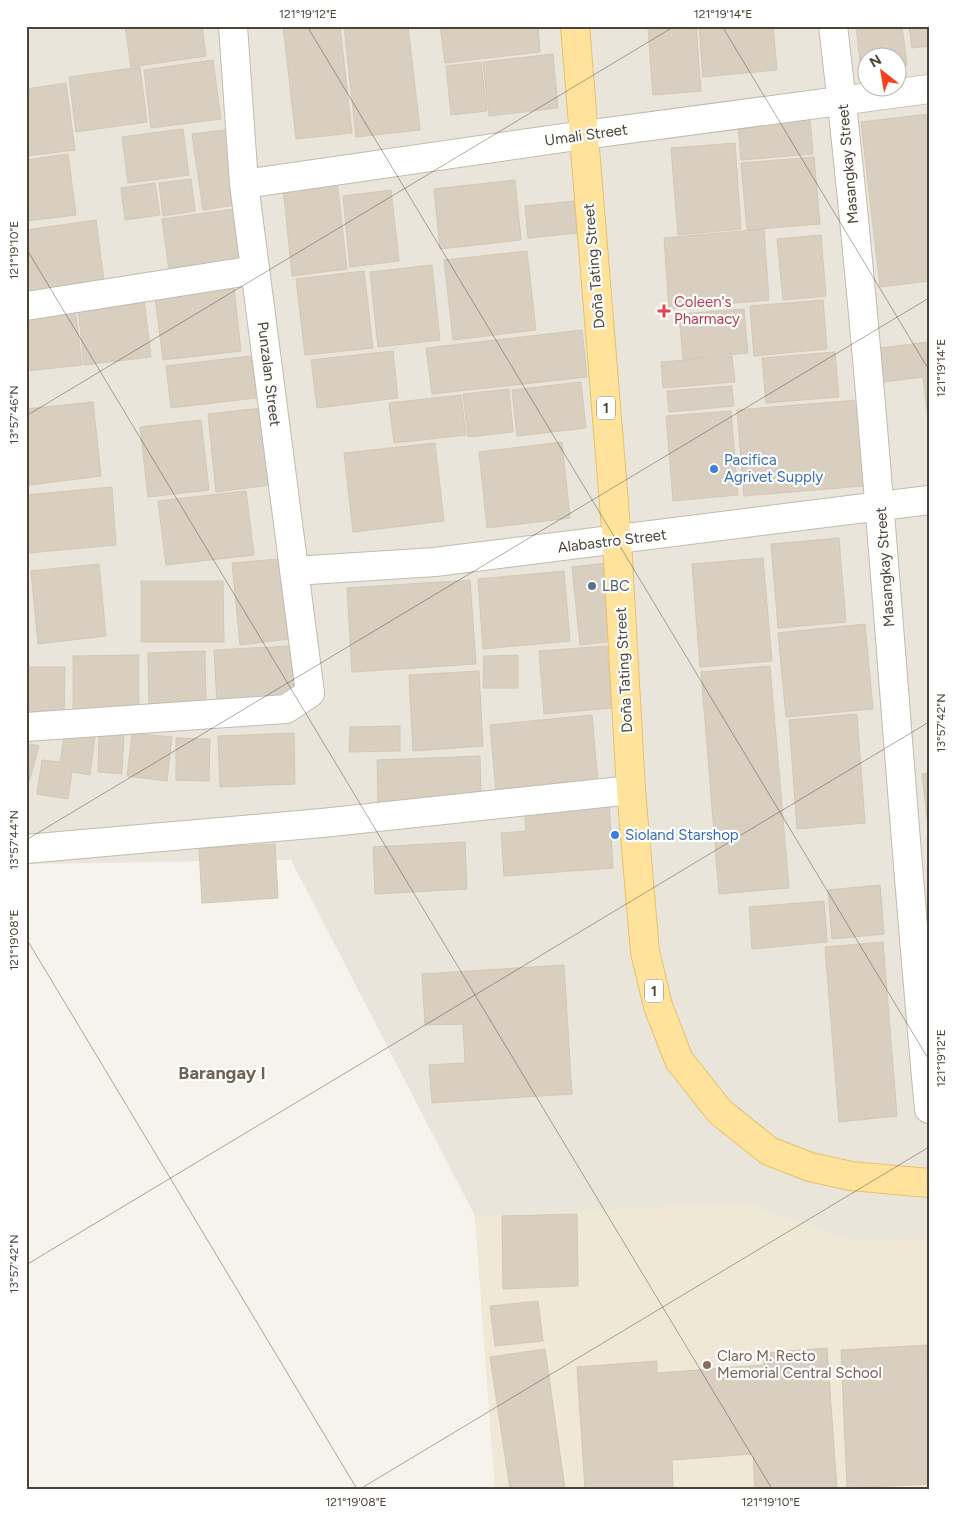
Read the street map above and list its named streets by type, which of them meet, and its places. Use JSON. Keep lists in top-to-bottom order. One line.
{"streets":{"main road":["Doña Tating Street","1"],"street":["Umali Street","Masangkay Street","Punzalan Street","Alabastro Street"]},"crossings":[["Umali Street","Masangkay Street"],["Umali Street","Doña Tating Street"],["Umali Street","Punzalan Street"],["Masangkay Street","Alabastro Street"],["Doña Tating Street","Alabastro Street"],["Punzalan Street","Alabastro Street"]],"districts":["Barangay I"],"places":{"health":["Coleen's Pharmacy"],"other":["Pacifica Agrivet Supply","LBC","Sioland Starshop","Claro M. Recto Memorial Central School"]},"north":"top left","coordinates":["121°19'12\"E","121°19'14\"E","121°19'10\"E","13°57'46\"N","13°57'42\"N","13°57'44\"N","121°19'08\"E"]}
